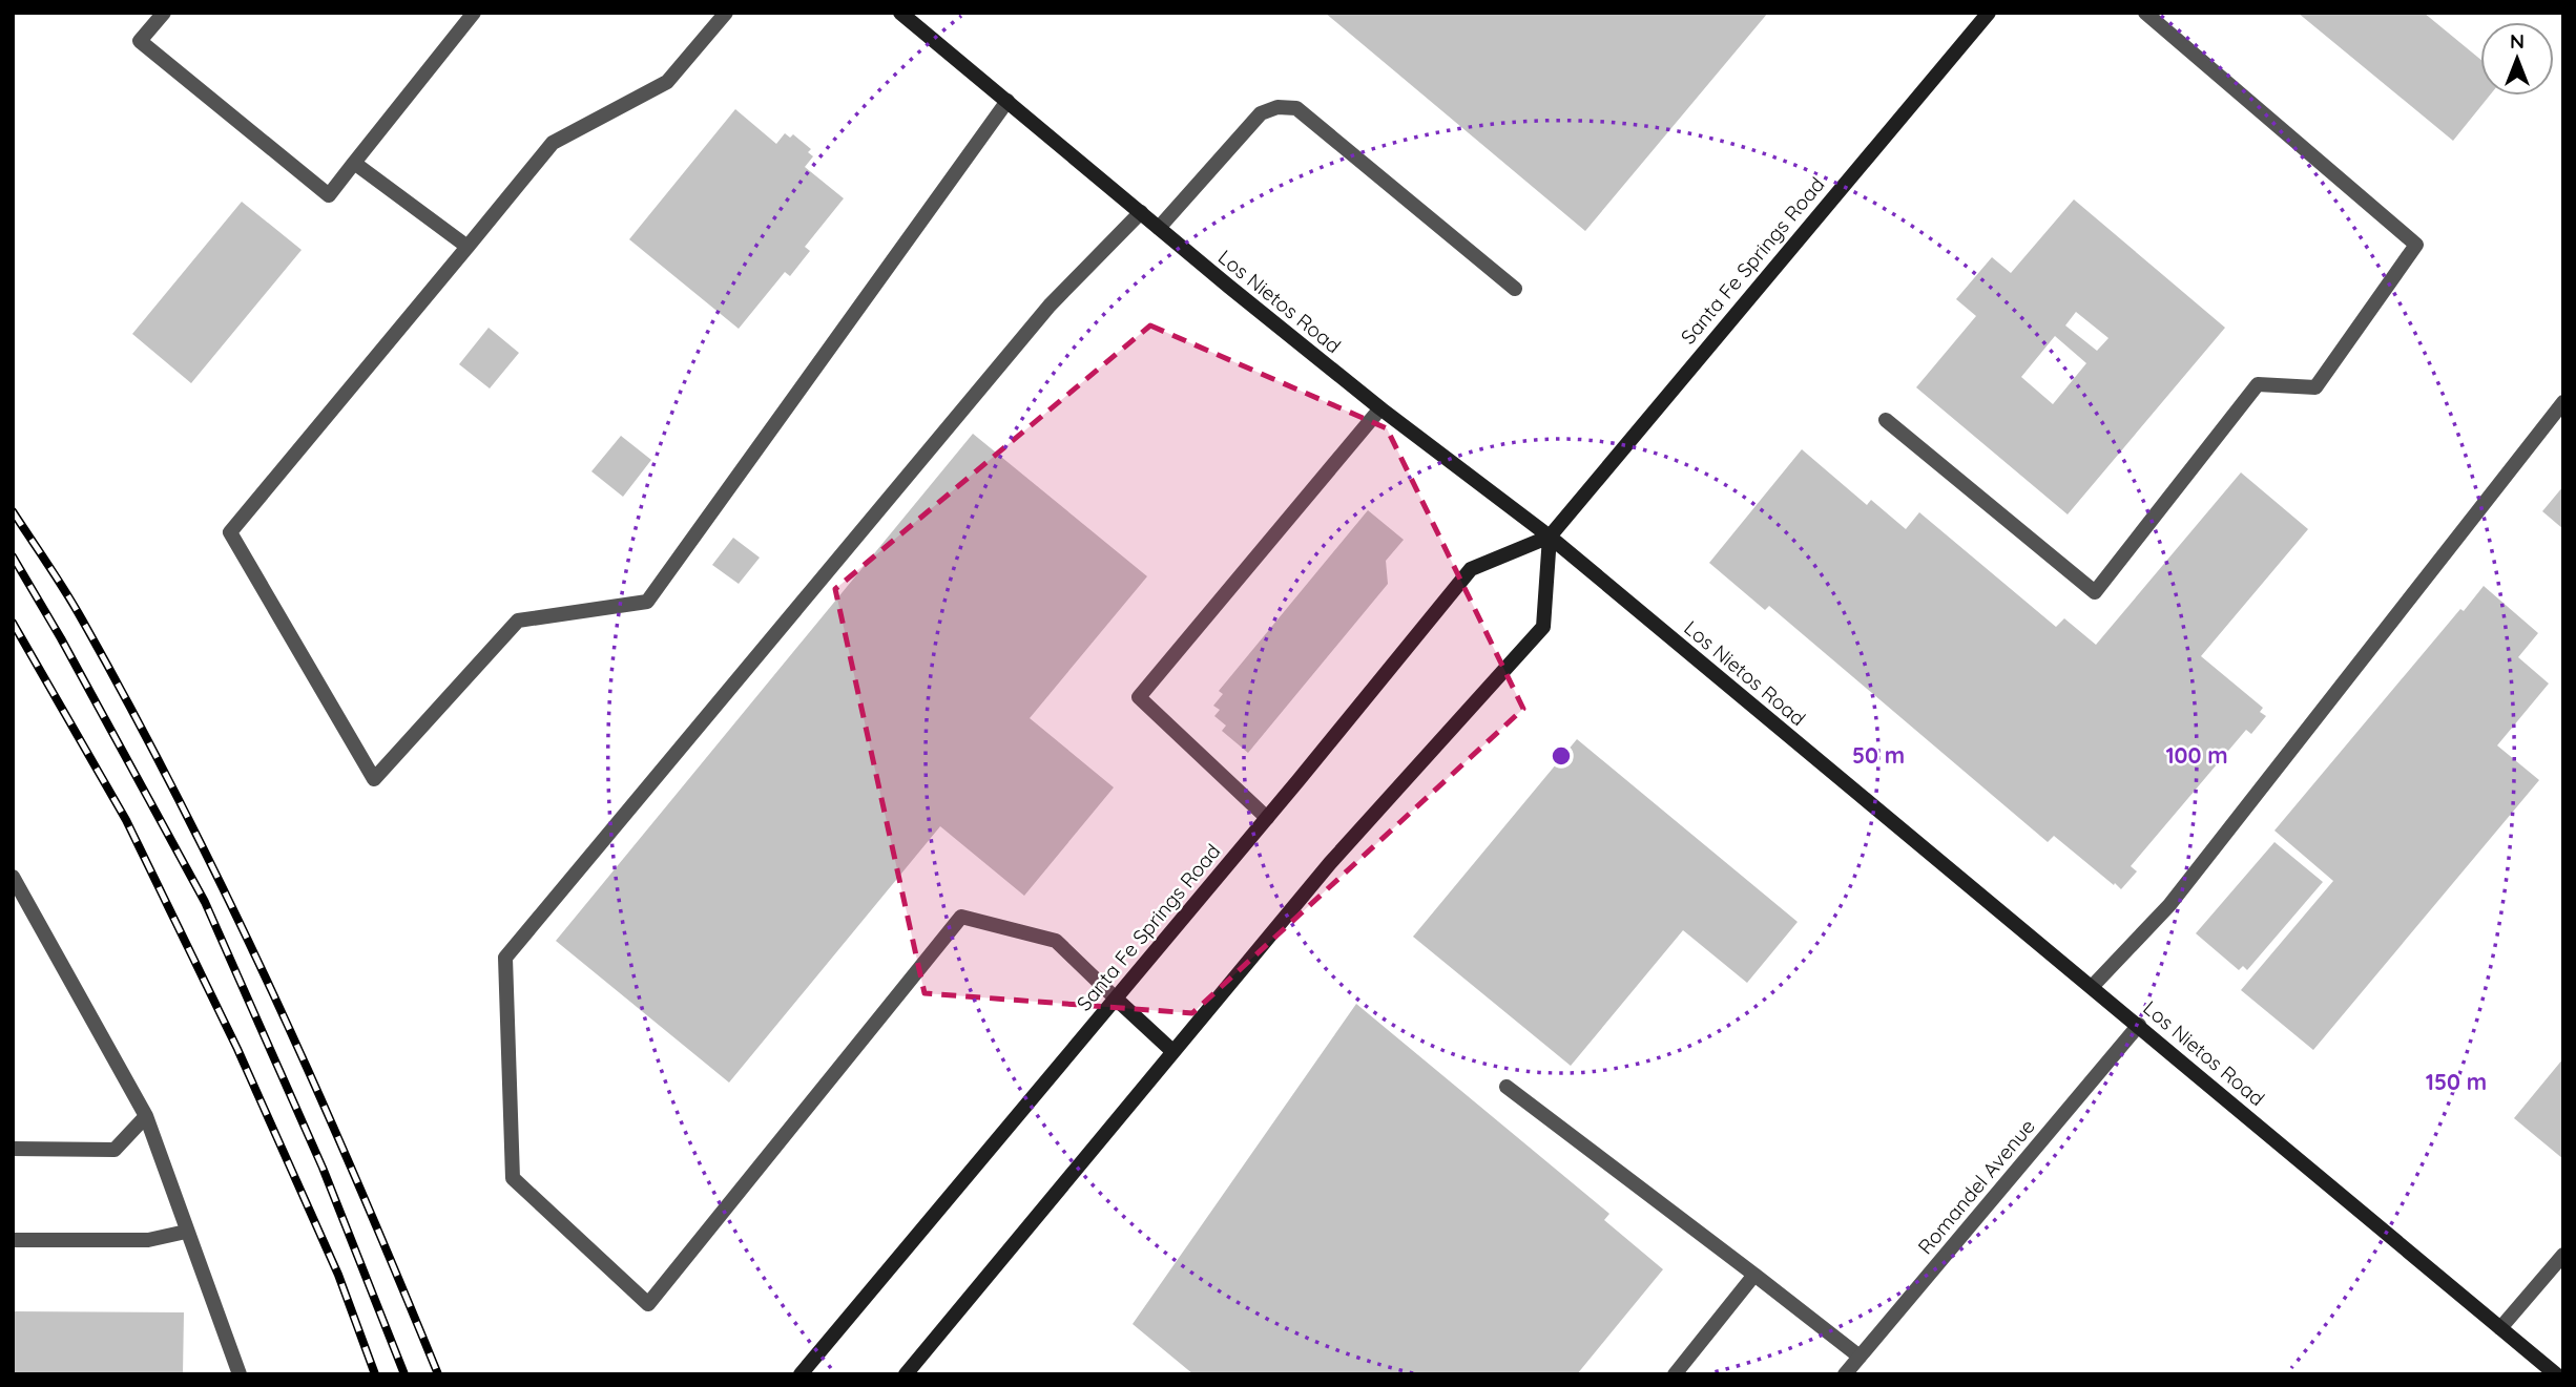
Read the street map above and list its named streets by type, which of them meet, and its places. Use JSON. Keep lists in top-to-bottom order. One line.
{"streets":{"main road":["Santa Fe Springs Road","Los Nietos Road"],"street":["Romandel Avenue"]},"crossings":[["Santa Fe Springs Road","Los Nietos Road"],["Los Nietos Road","Romandel Avenue"]],"north":"top","rings":["50 m","100 m","150 m"]}
